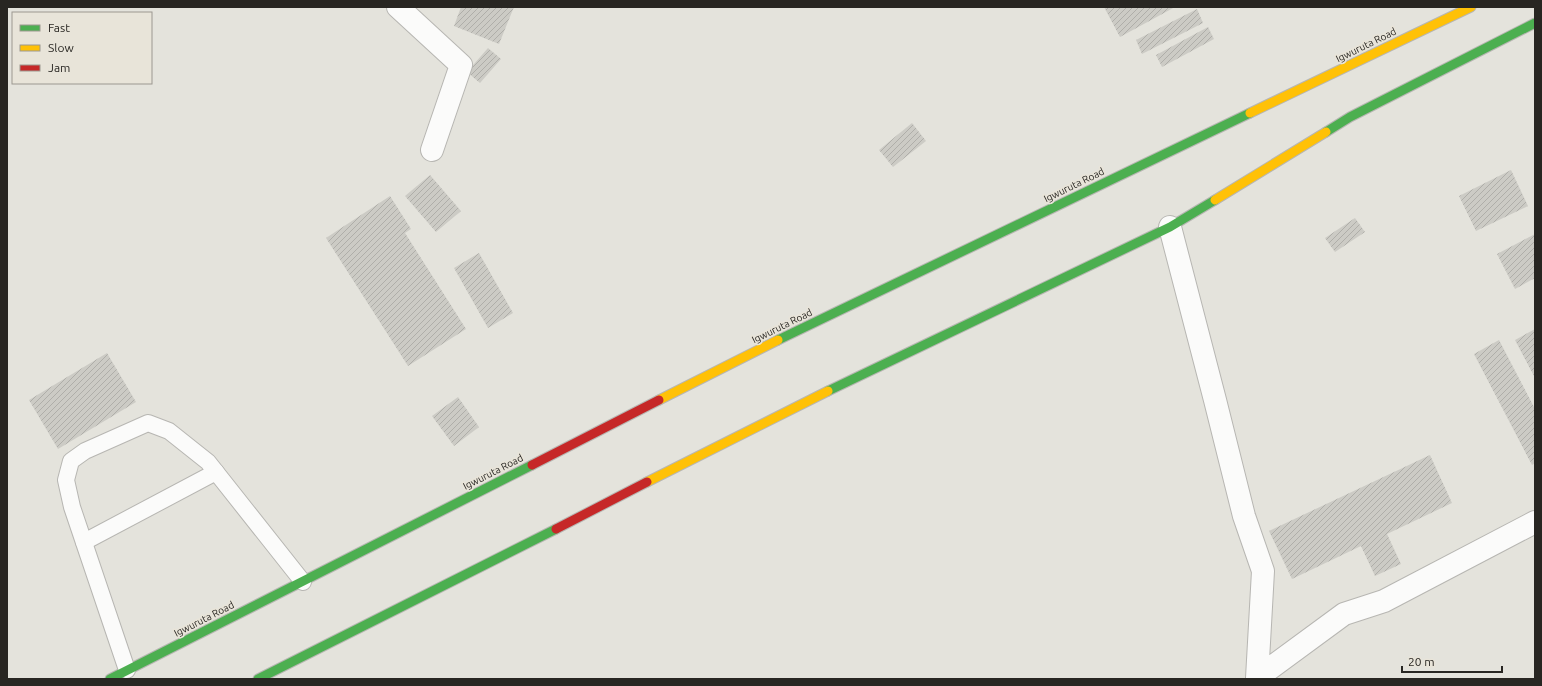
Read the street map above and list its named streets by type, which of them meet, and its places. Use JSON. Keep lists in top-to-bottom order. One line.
{"streets":{"main road":["Igwuruta Road"]},"legend":["Fast","Slow","Jam"],"scale_bar":"20 m"}
